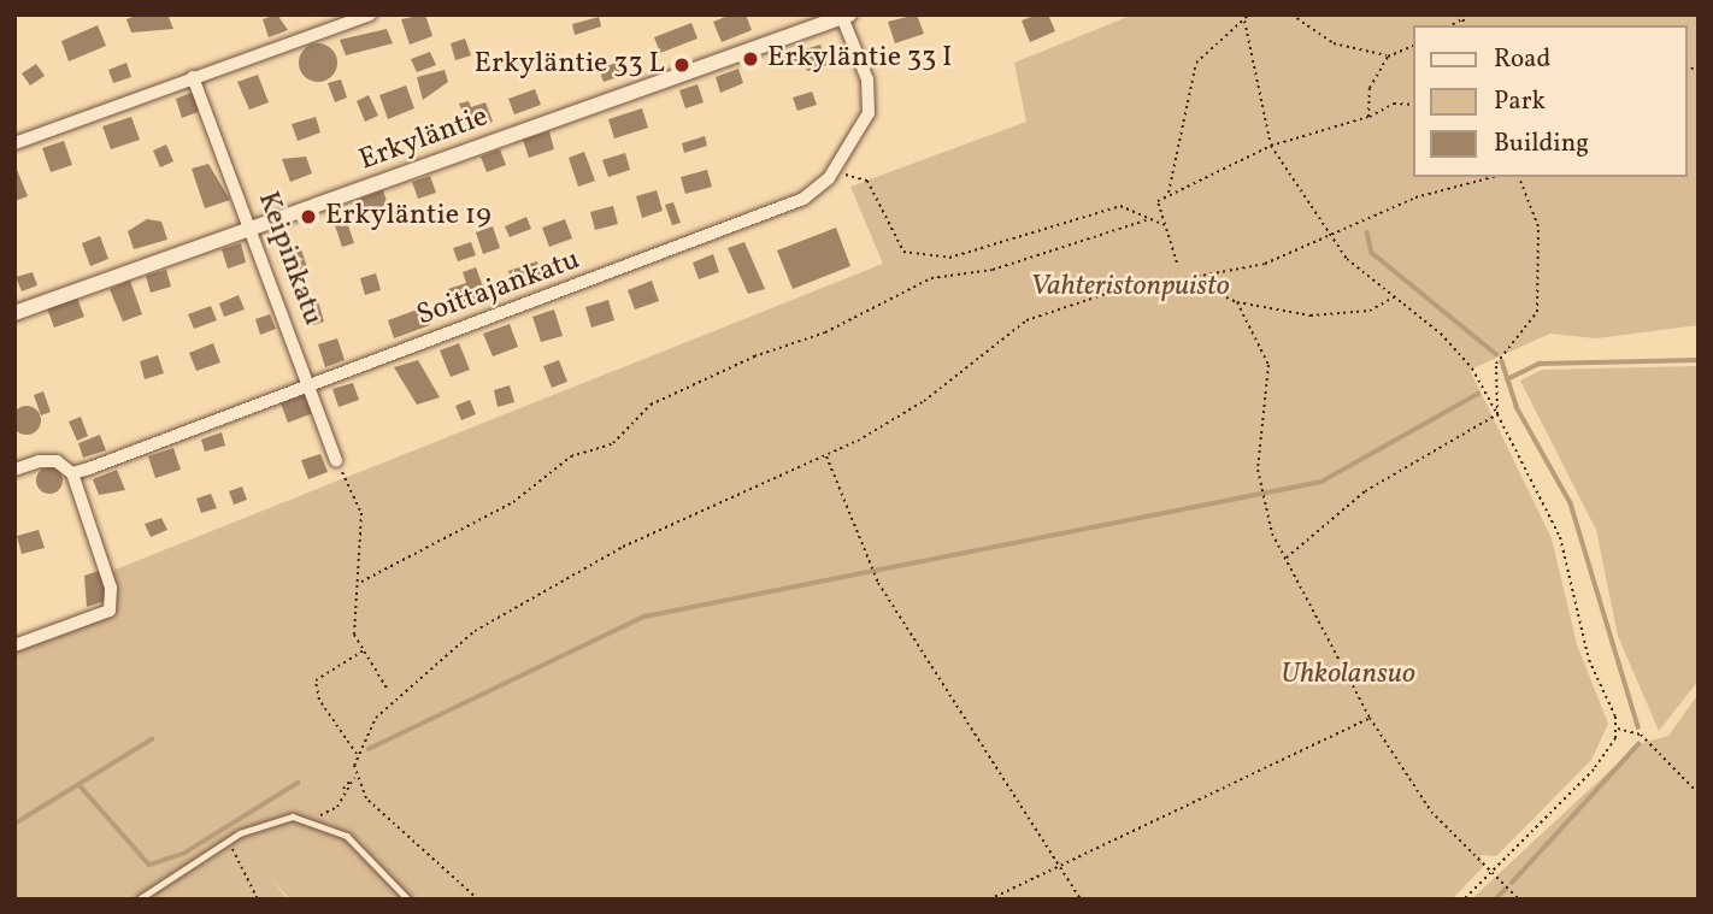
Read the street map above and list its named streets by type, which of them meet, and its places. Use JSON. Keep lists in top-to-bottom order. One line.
{"streets":{"street":["Erkyläntie","Keipinkatu","Soittajankatu"]},"crossings":[["Erkyläntie","Keipinkatu"],["Erkyläntie","Soittajankatu"],["Keipinkatu","Soittajankatu"]],"parks":["Vahteristonpuisto","Uhkolansuo"],"places":["Erkyläntie 33 I","Erkyläntie 33 L","Erkyläntie 19"],"legend":["Road","Park","Building"]}
